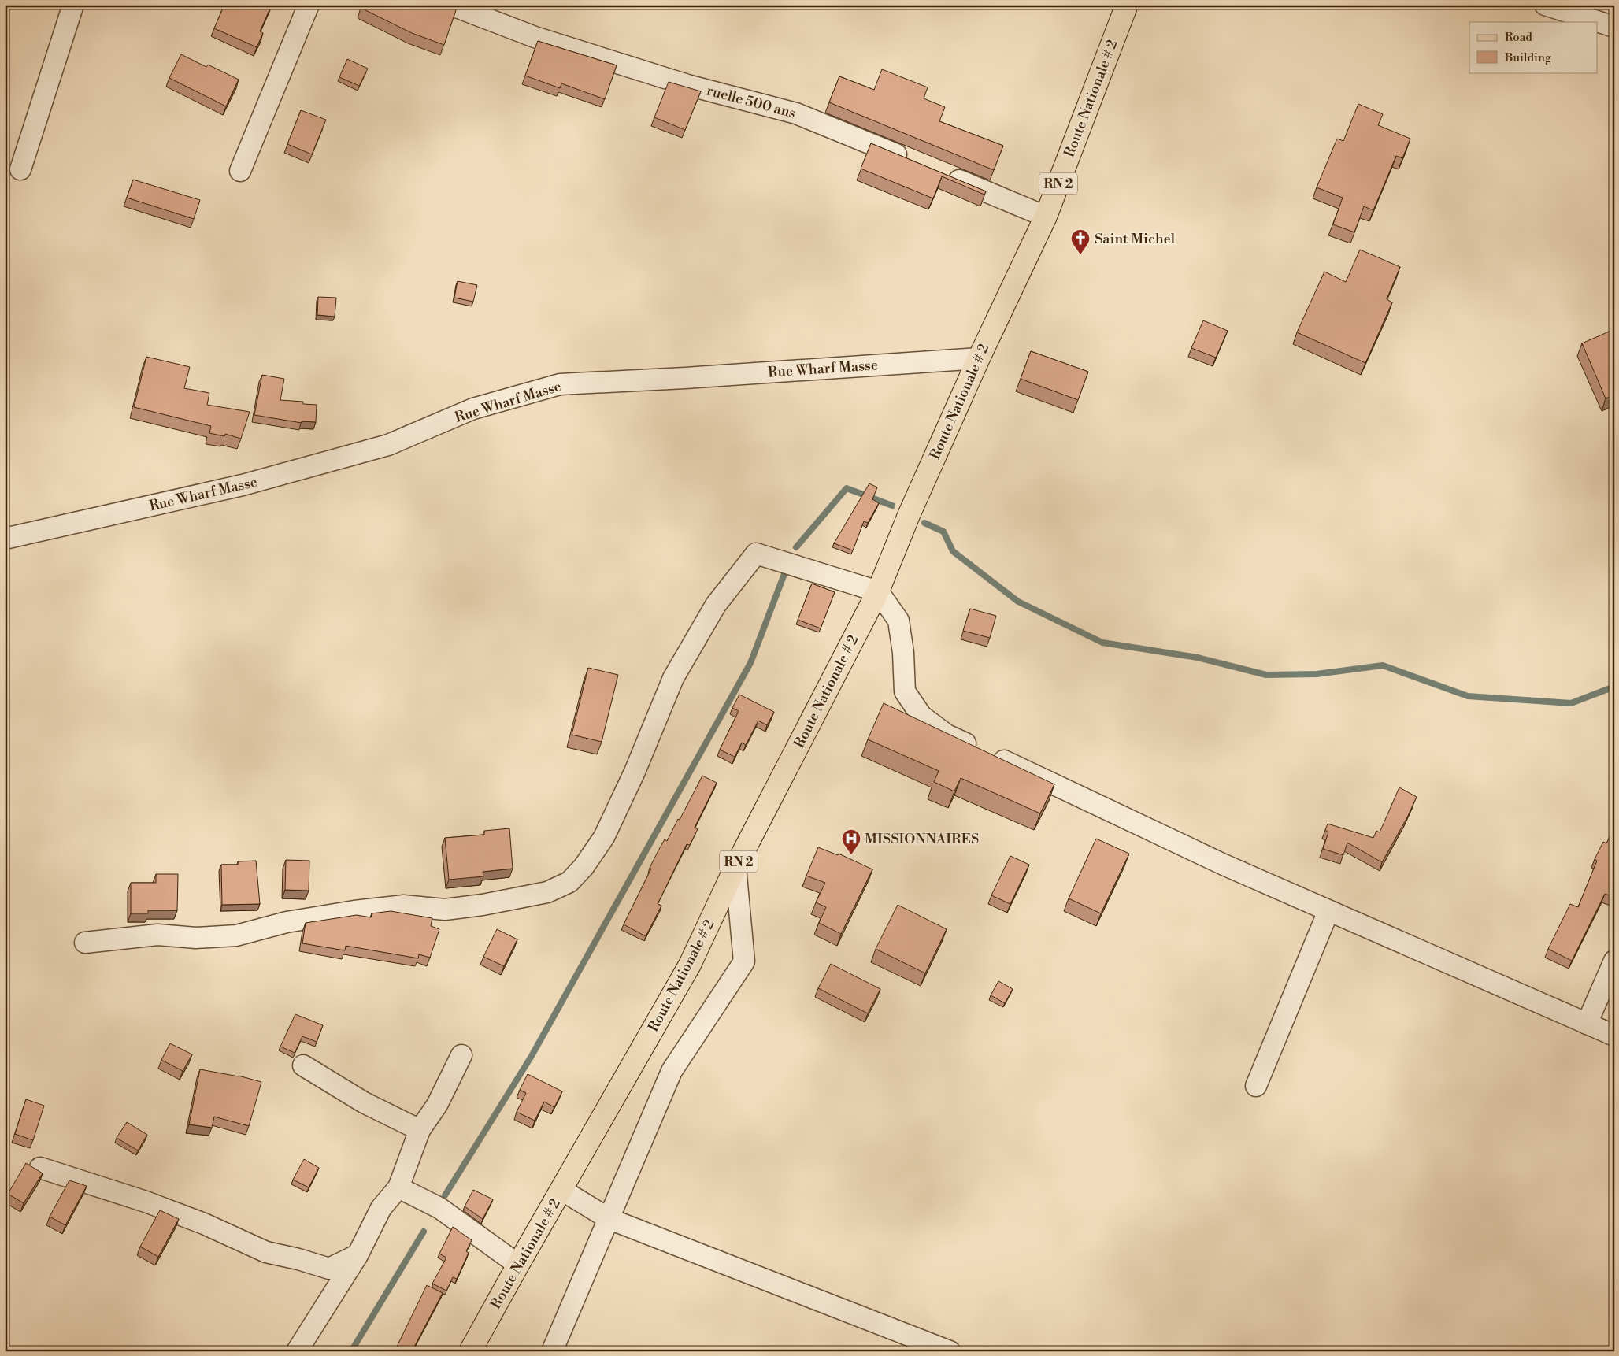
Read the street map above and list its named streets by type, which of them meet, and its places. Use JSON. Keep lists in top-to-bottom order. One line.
{"streets":{"main road":["Route Nationale # 2","RN 2"],"street":["ruelle 500 ans","Rue Wharf Masse"]},"crossings":[["Route Nationale # 2","Rue Wharf Masse"]],"places":{"church":["Saint Michel"],"hospital":["MISSIONNAIRES"]},"legend":["Road","Building"]}
